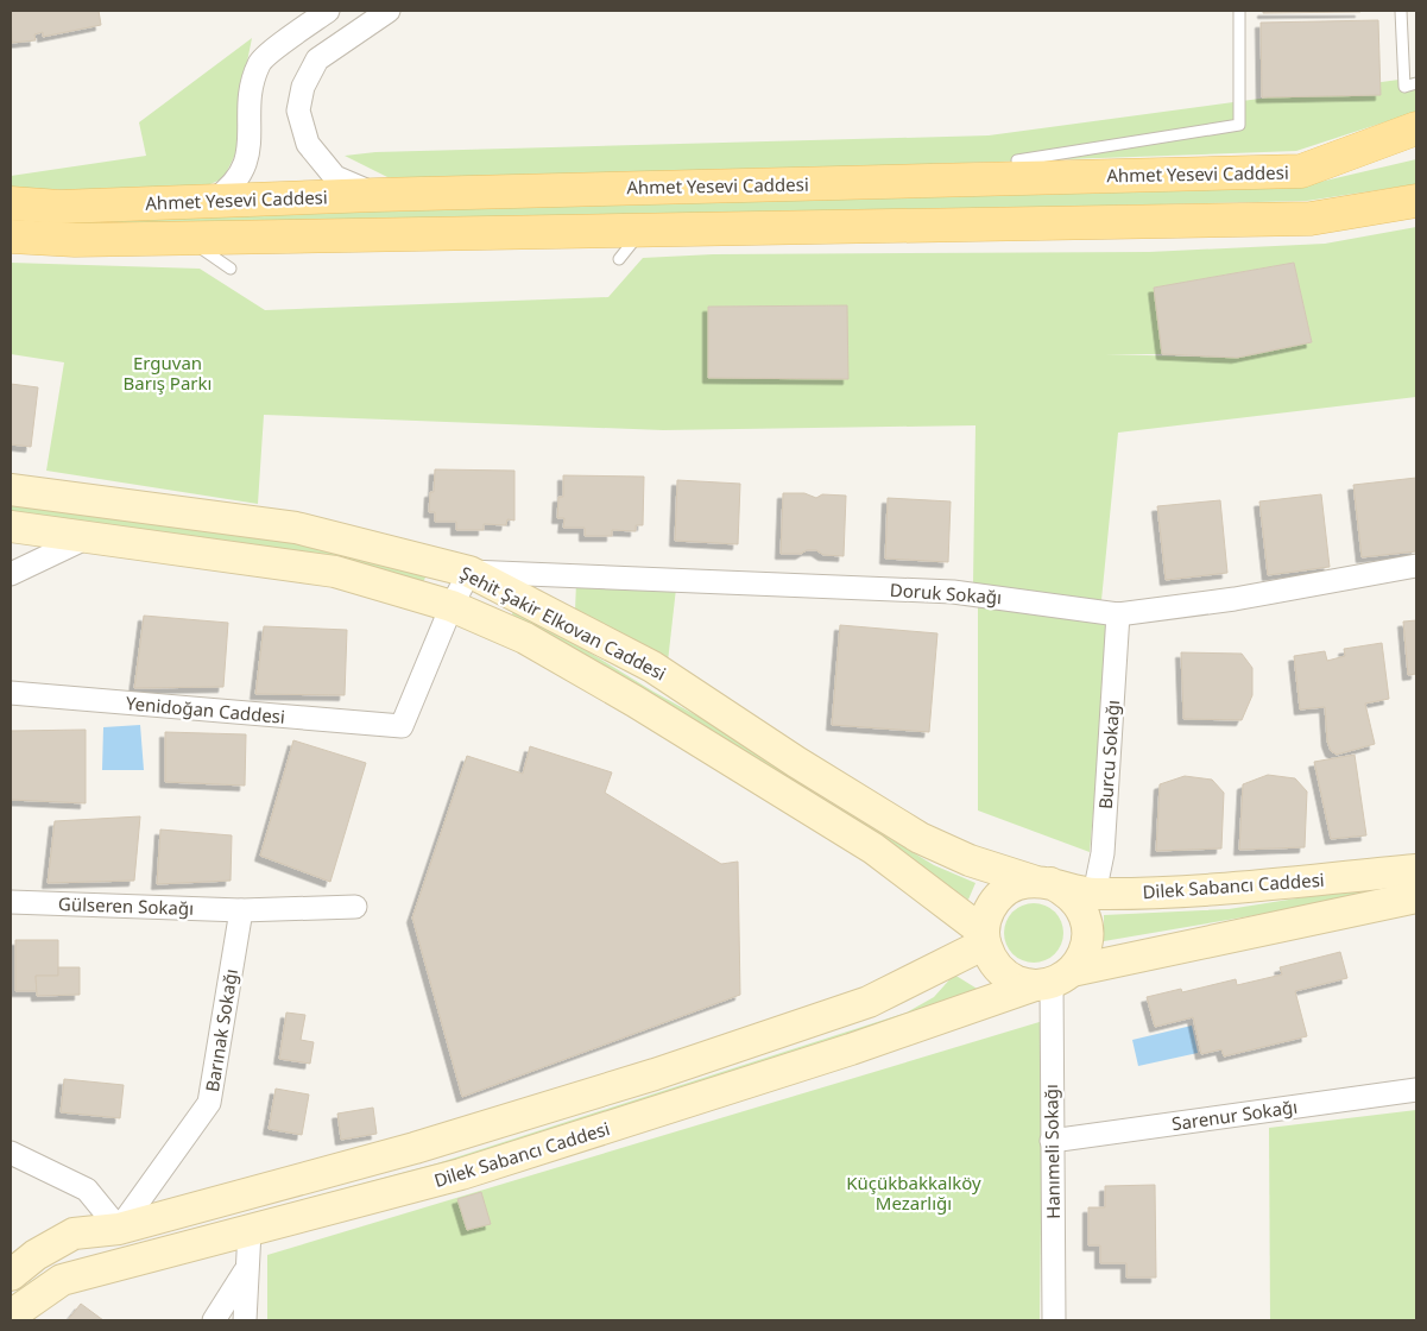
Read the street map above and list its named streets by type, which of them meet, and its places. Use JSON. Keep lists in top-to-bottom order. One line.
{"streets":{"main road":["Ahmet Yesevi Caddesi","Şehit Şakir Elkovan Caddesi","Dilek Sabancı Caddesi"],"street":["Doruk Sokağı","Yenidoğan Caddesi","Burcu Sokağı","Gülseren Sokağı","Barınak Sokağı","Sarenur Sokağı","Hanımeli Sokağı"]},"crossings":[["Doruk Sokağı","Şehit Şakir Elkovan Caddesi"],["Doruk Sokağı","Burcu Sokağı"],["Şehit Şakir Elkovan Caddesi","Yenidoğan Caddesi"],["Şehit Şakir Elkovan Caddesi","Dilek Sabancı Caddesi"],["Şehit Şakir Elkovan Caddesi","Hanımeli Sokağı"],["Burcu Sokağı","Dilek Sabancı Caddesi"],["Dilek Sabancı Caddesi","Barınak Sokağı"],["Dilek Sabancı Caddesi","Hanımeli Sokağı"],["Gülseren Sokağı","Barınak Sokağı"],["Sarenur Sokağı","Hanımeli Sokağı"]],"parks":["Erguvan Barış Parkı","Küçükbakkalköy Mezarlığı"]}
